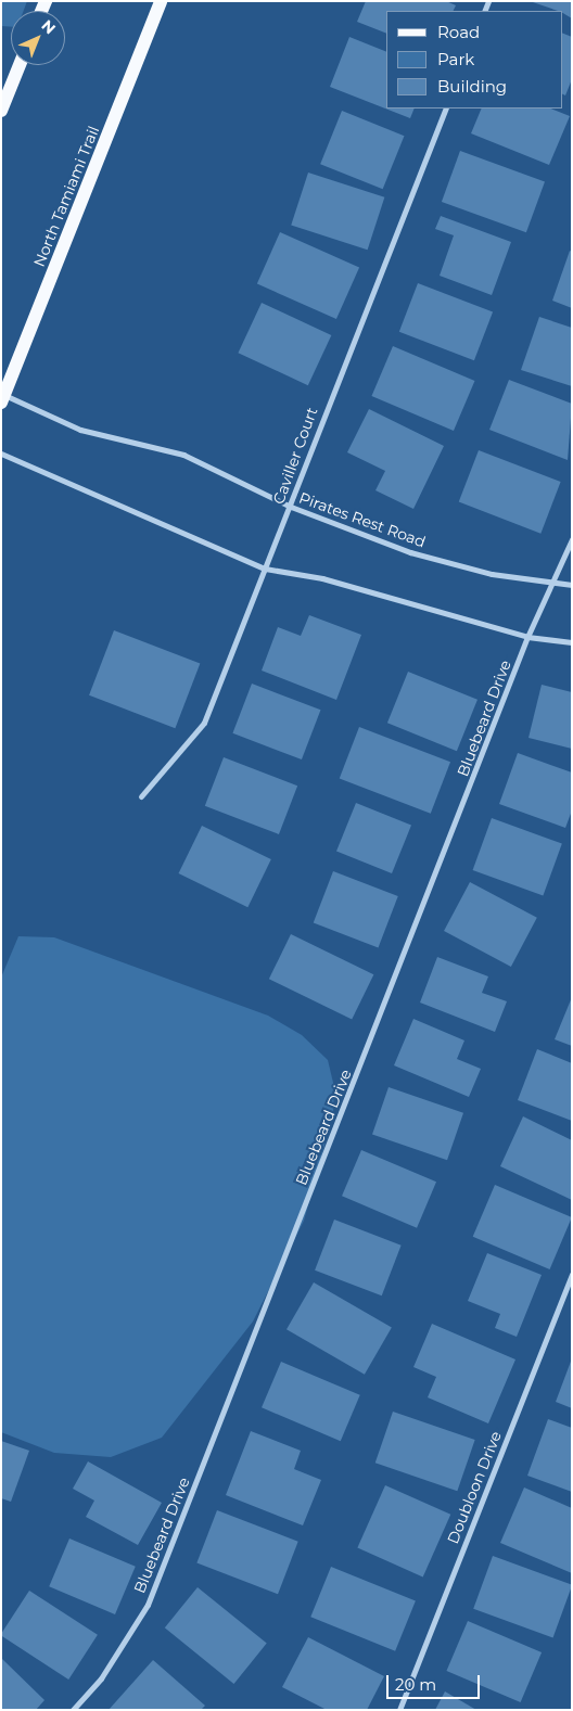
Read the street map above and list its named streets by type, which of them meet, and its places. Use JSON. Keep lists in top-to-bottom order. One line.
{"streets":{"main road":["North Tamiami Trail"],"street":["Caviller Court","Pirates Rest Road","Bluebeard Drive","Doubloon Drive"]},"crossings":[["North Tamiami Trail","Pirates Rest Road"],["Caviller Court","Pirates Rest Road"],["Pirates Rest Road","Bluebeard Drive"]],"legend":["Road","Park","Building"],"scale_bar":"20 m","north":"top right"}
